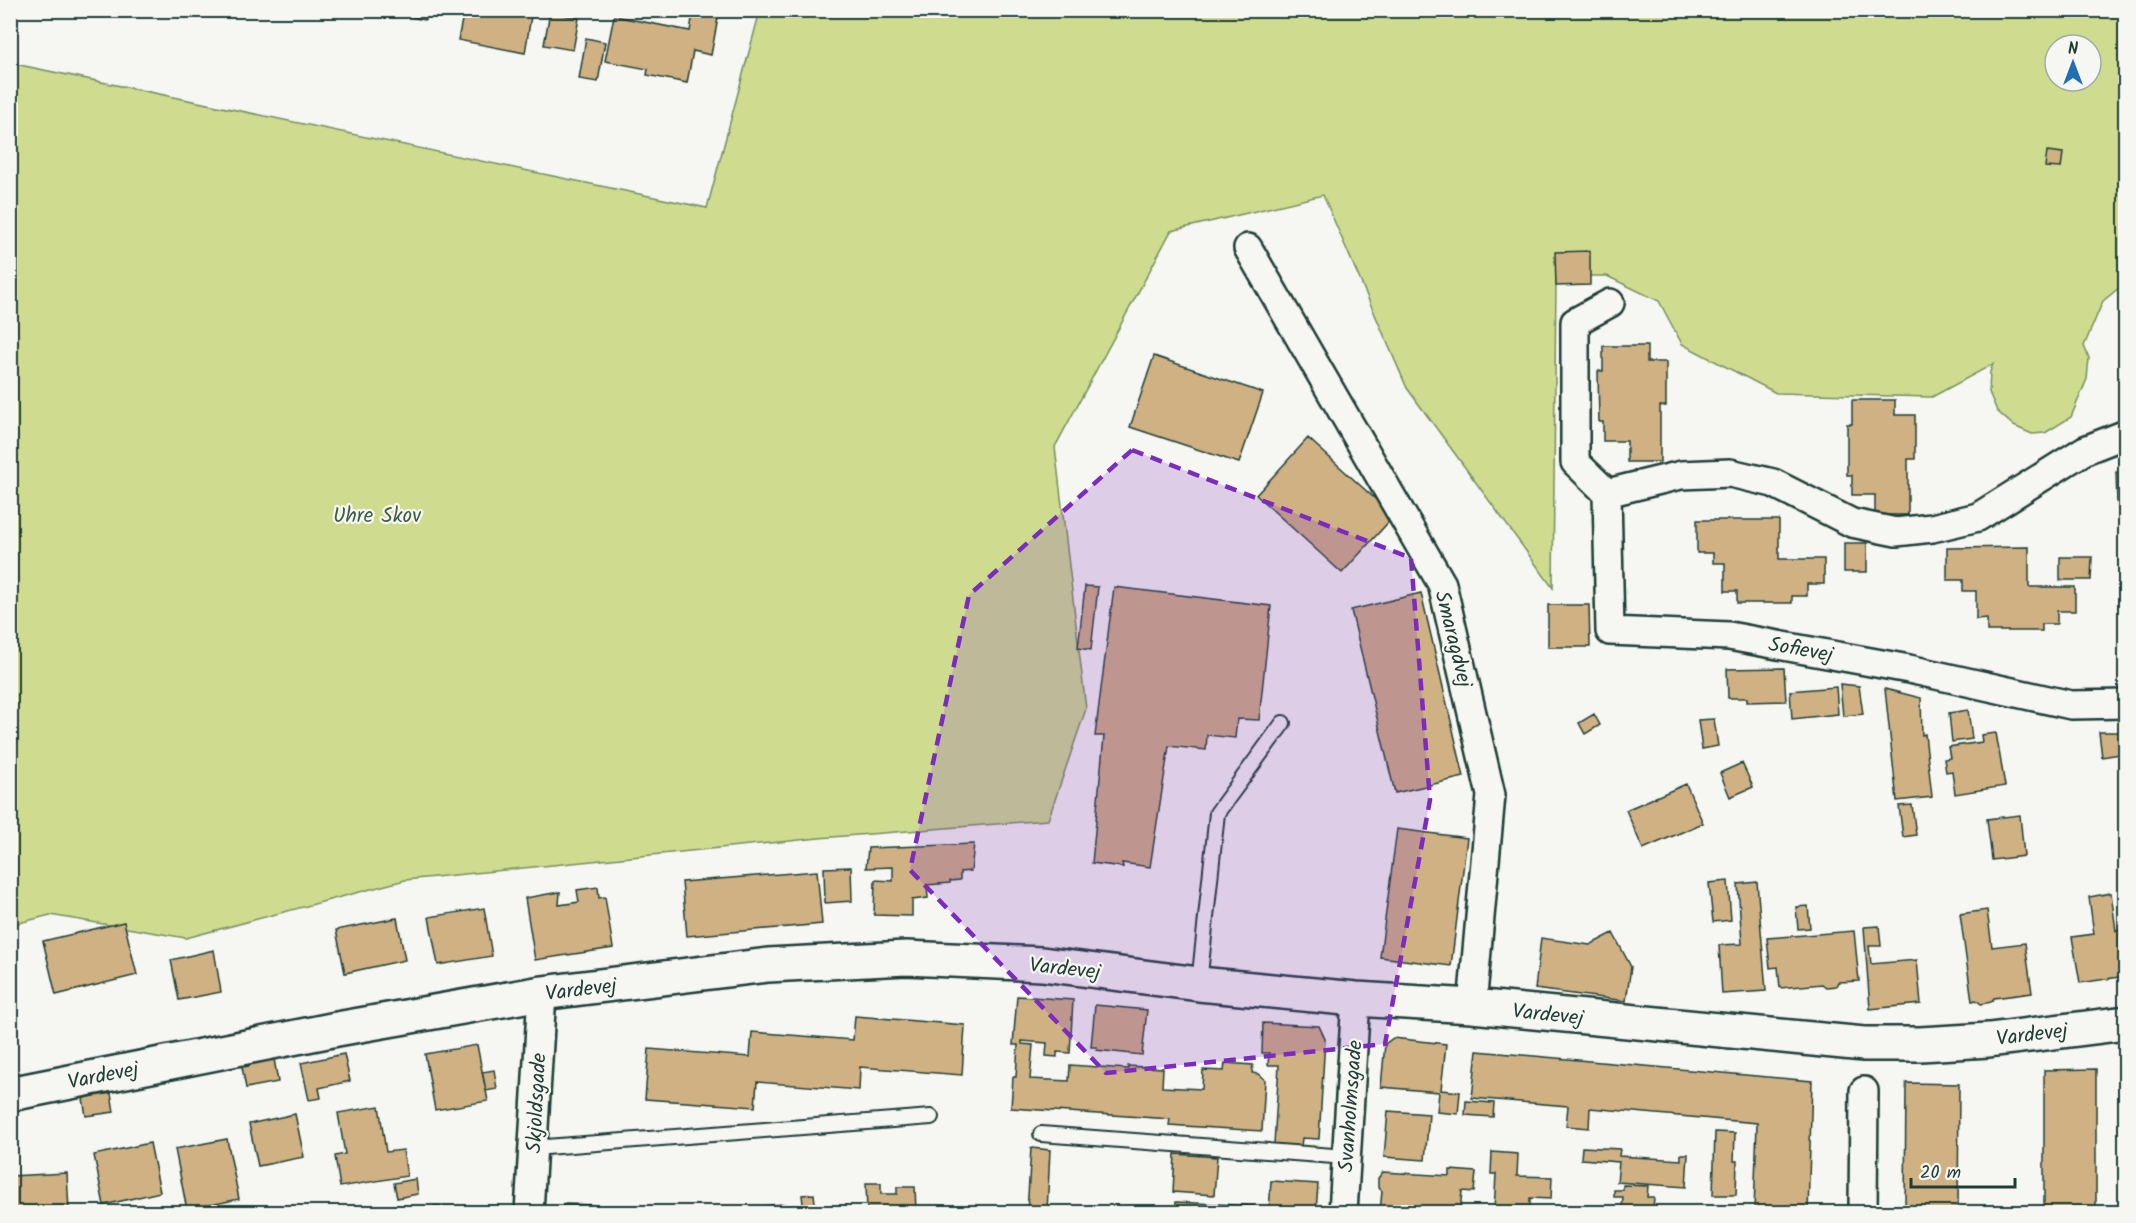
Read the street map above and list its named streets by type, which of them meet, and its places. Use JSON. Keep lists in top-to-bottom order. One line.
{"streets":{"street":["Smaragdvej","Sofievej","Vardevej","Skjoldsgade","Svanholmsgade"]},"crossings":[["Smaragdvej","Vardevej"],["Vardevej","Skjoldsgade"],["Vardevej","Svanholmsgade"]],"parks":["Uhre Skov"],"scale_bar":"20 m","north":"top"}
